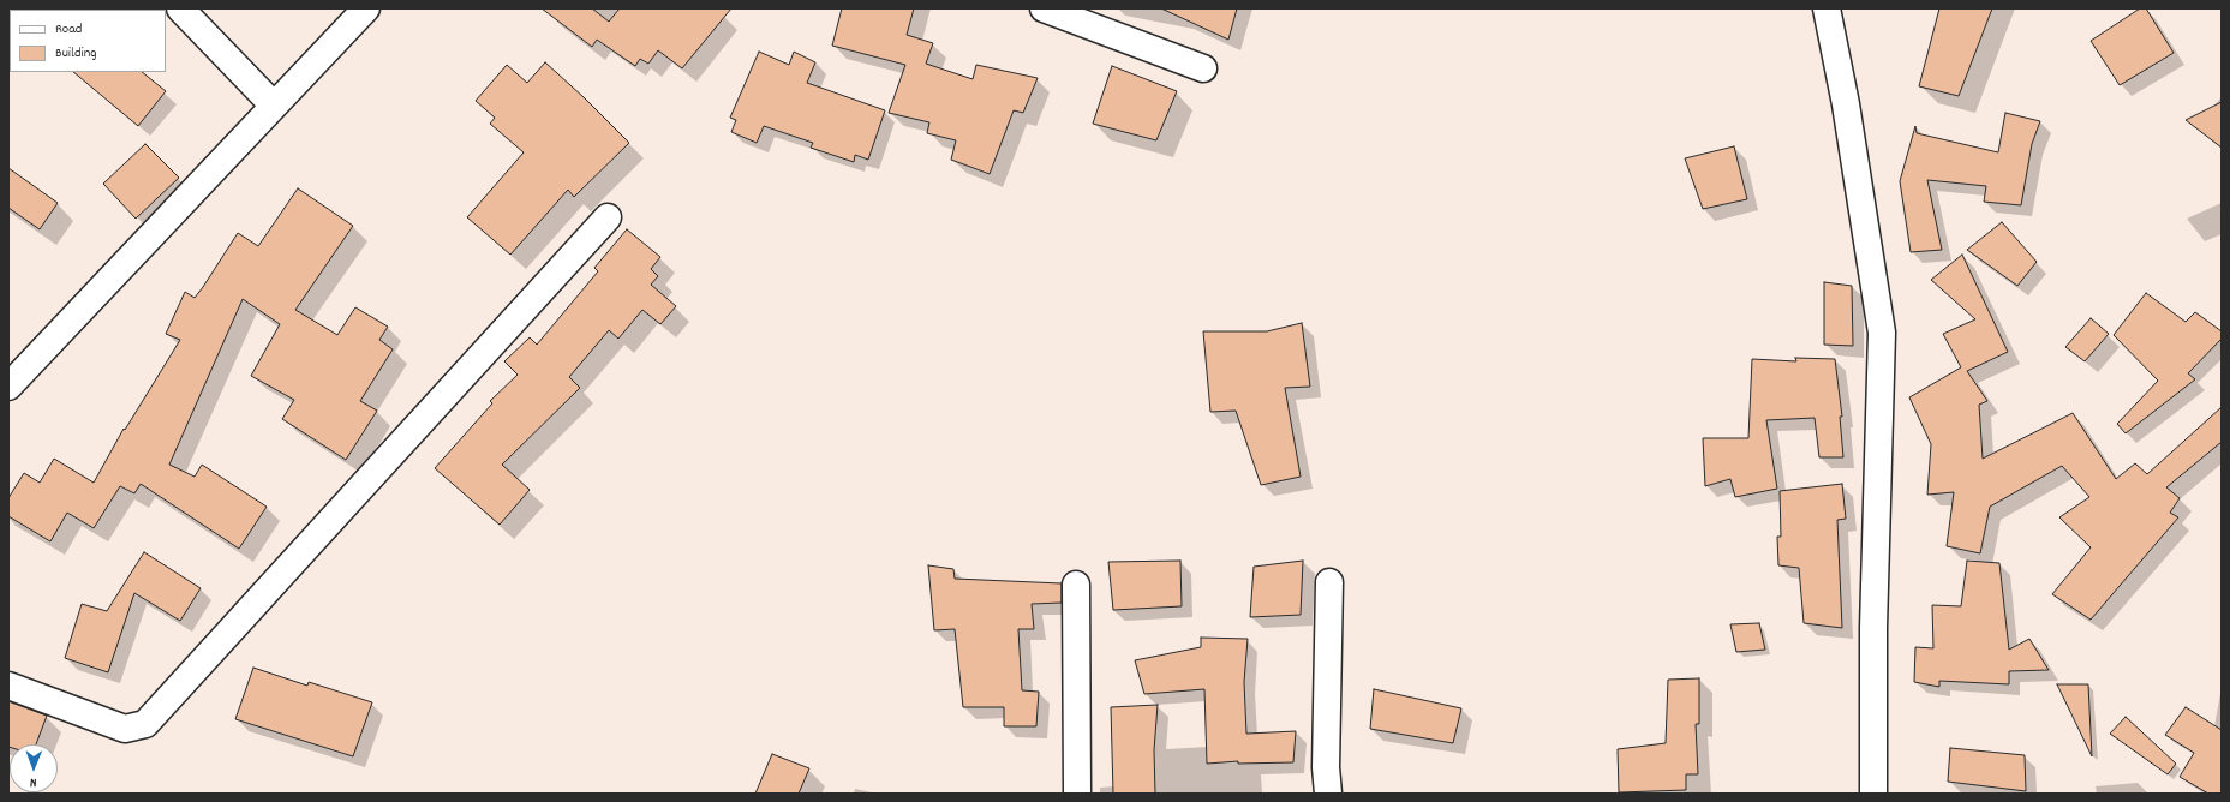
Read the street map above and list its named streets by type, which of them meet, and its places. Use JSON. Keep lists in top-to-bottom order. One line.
{"legend":["Road","Building"],"north":"bottom"}
